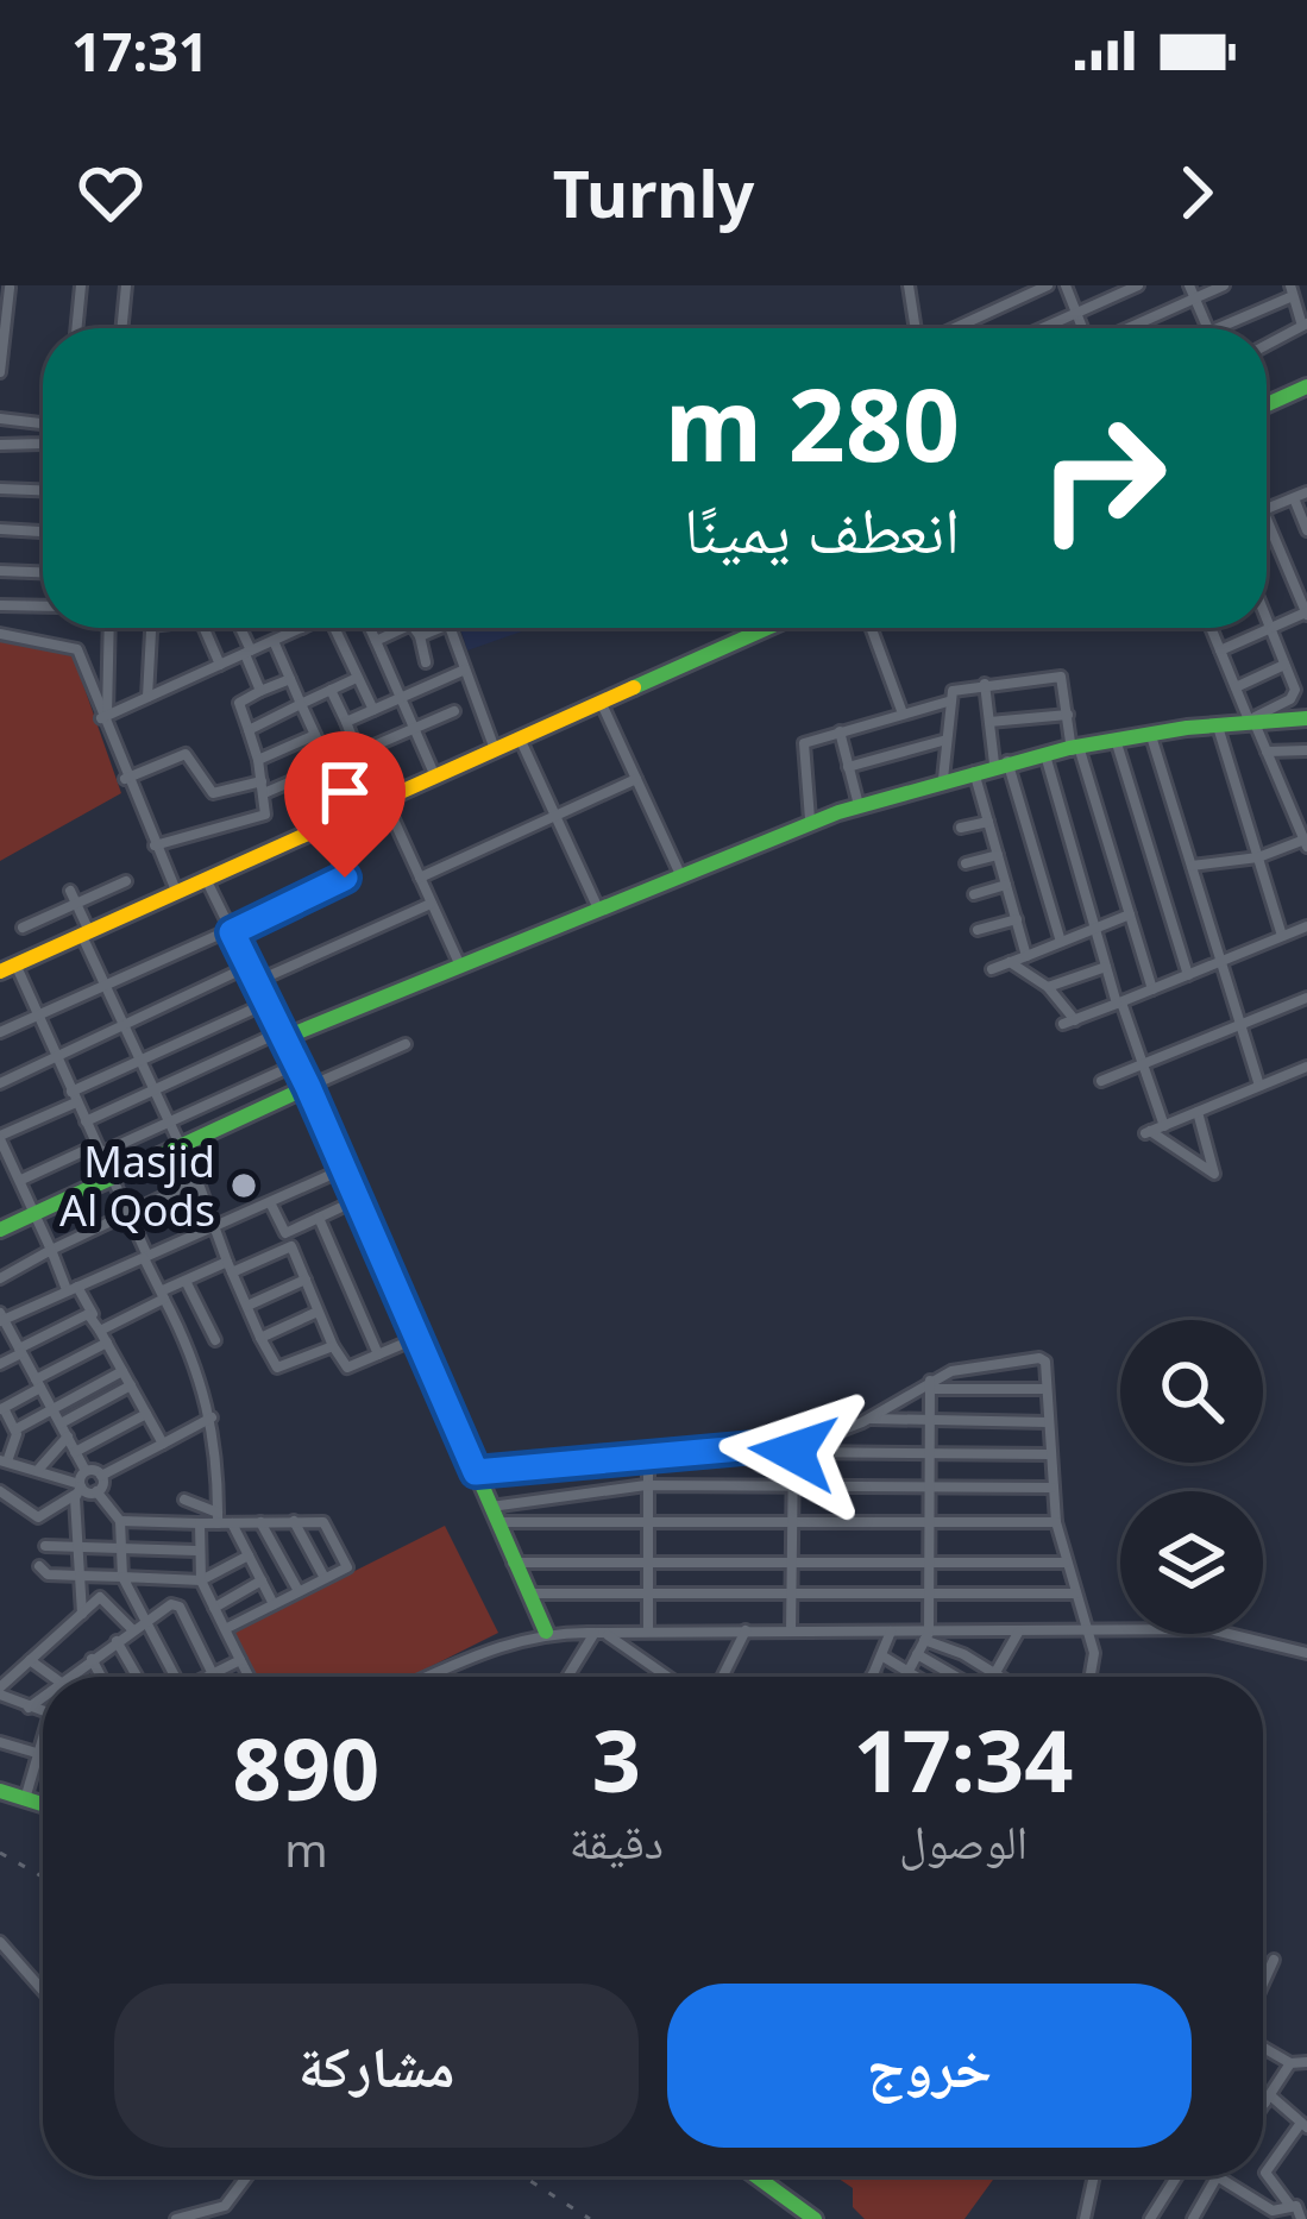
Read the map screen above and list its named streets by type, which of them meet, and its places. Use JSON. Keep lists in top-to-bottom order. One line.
{"places":["Masjid Al Qods"],"page":{"status":"17:31","header":"Turnly","turn":["280 m","انعطف يمينًا"],"eta":["17:34","الوصول","3","دقيقة","890","m"],"buttons":["خروج","مشاركة"]}}
